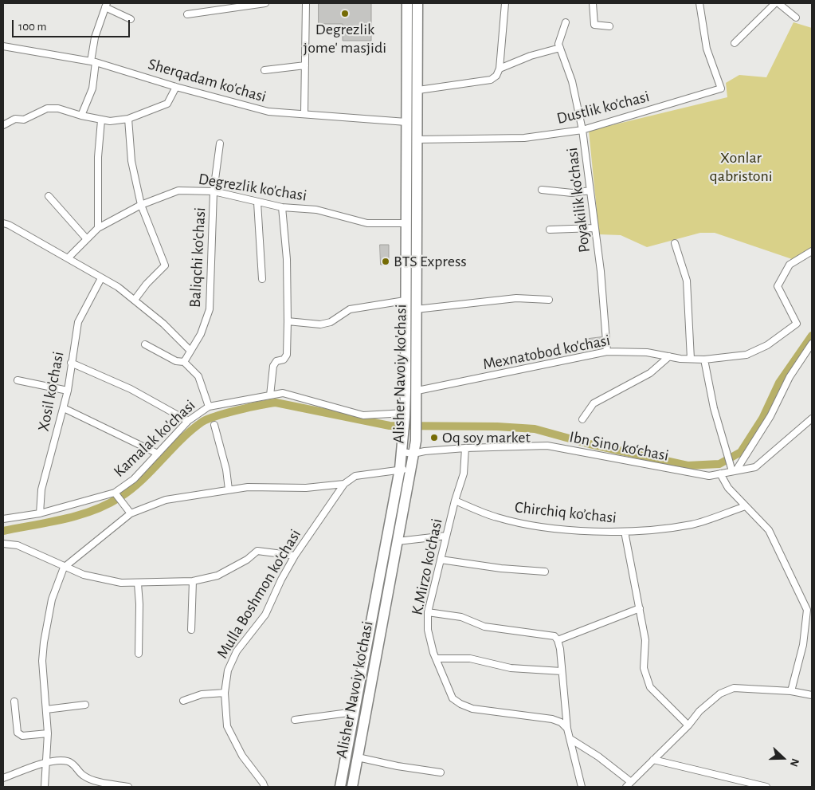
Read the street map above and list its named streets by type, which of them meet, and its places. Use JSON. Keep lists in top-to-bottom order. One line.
{"streets":{"main road":["Alisher Navoiy ko'chasi"],"street":["Sherqadam ko'chasi","Dustlik ko'chasi","Degrezlik ko'chasi","Poyakilik ko'chasi","Baliqchi ko'chasi","Mexnatobod ko'chasi","Xosil ko'chasi","Kamalak ko'chasi","Ibn Sino ko‘chasi","Chirchiq ko’chasi","K.Mirzo ko'chasi","Mulla Boshmon ko'chasi"]},"crossings":[["Sherqadam ko'chasi","Alisher Navoiy ko'chasi"],["Dustlik ko'chasi","Poyakilik ko'chasi"],["Dustlik ko'chasi","Alisher Navoiy ko'chasi"],["Degrezlik ko'chasi","Baliqchi ko'chasi"],["Degrezlik ko'chasi","Alisher Navoiy ko'chasi"],["Poyakilik ko'chasi","Mexnatobod ko'chasi"],["Mexnatobod ko'chasi","Alisher Navoiy ko'chasi"],["Alisher Navoiy ko'chasi","Ibn Sino ko‘chasi"],["Xosil ko'chasi","Kamalak ko'chasi"],["Ibn Sino ko‘chasi","K.Mirzo ko'chasi"],["Chirchiq ko’chasi","K.Mirzo ko'chasi"]],"parks":["Xonlar qabristoni"],"places":["Degrezlik jome' masjidi","BTS Express","Oq soy market"],"scale_bar":"100 m","north":"right"}
